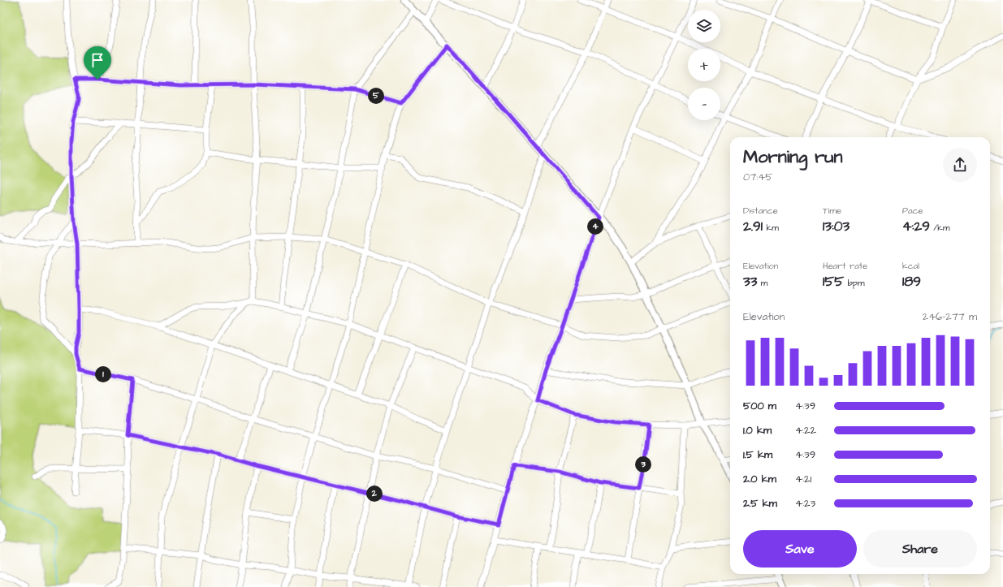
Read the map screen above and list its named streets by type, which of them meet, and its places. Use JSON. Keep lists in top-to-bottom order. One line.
{"page":{"map_buttons":["+","−"],"pins":["5","4","1","3","2"],"heading":["Morning run","07:45"],"stats":[["Distance","2.91 km"],["Time","13:03"],["Pace","4:29 /km"],["Elevation","33 m"],["Heart rate","155 bpm"],["kcal","189"]],"chart":["Elevation","246–277 m"],"list":[{"name":"500 m","note":"4:39"},{"name":"1.0 km","note":"4:22"},{"name":"1.5 km","note":"4:39"},{"name":"2.0 km","note":"4:21"},{"name":"2.5 km","note":"4:23"}],"buttons":["Save","Share"]}}
